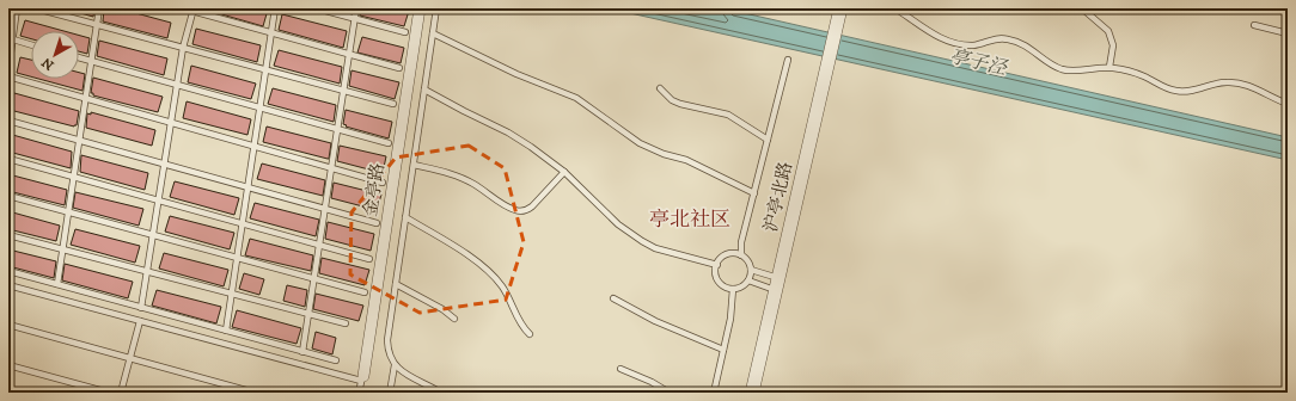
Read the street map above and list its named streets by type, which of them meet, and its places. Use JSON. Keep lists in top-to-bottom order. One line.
{"streets":{"street":["金亭路","沪亭北路"]},"districts":["亭北社区"],"water":["亭子泾"],"north":"bottom left"}
